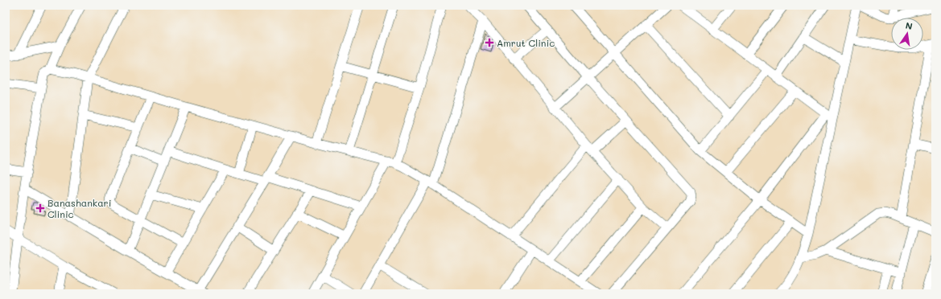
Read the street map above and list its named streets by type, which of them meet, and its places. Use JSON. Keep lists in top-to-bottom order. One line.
{"places":{"health":["Amrut Clinic","Banashankari Clinic"]},"north":"top"}
